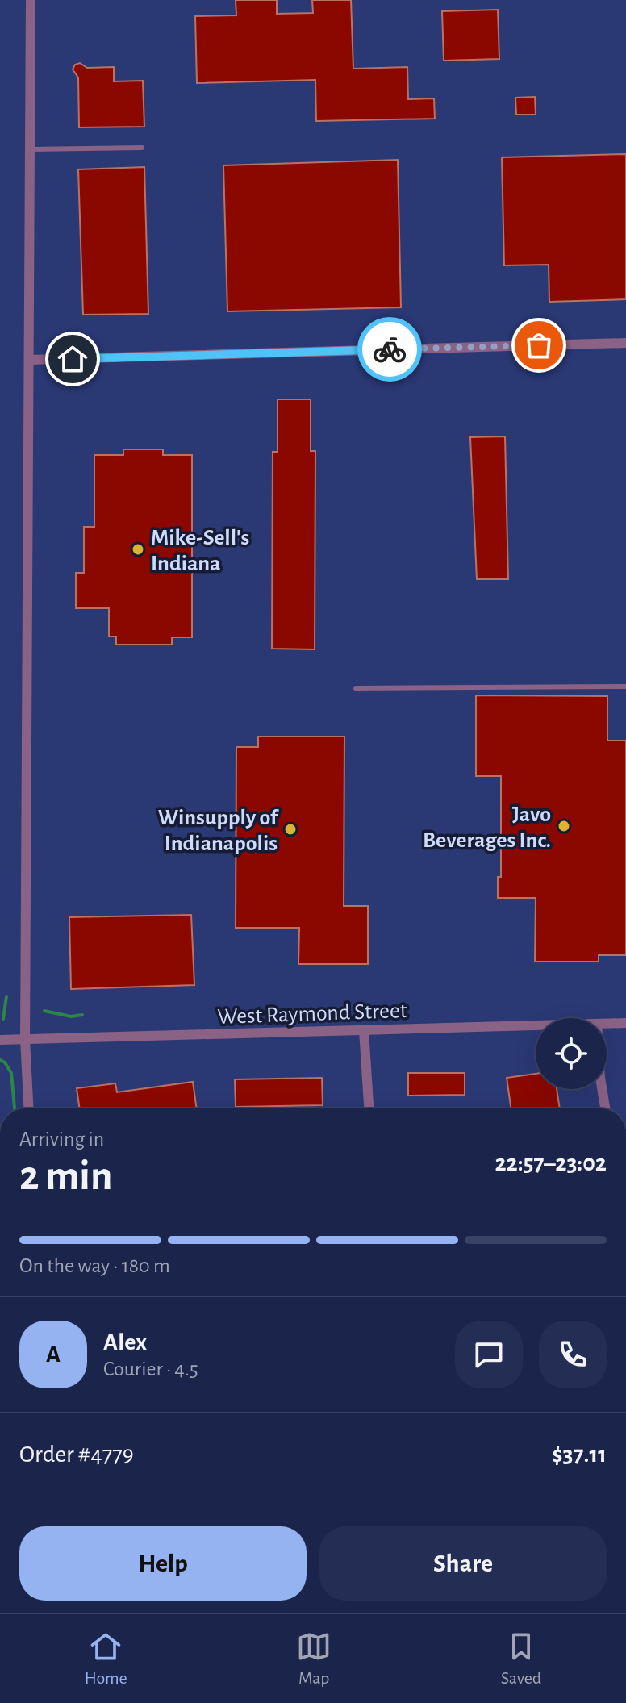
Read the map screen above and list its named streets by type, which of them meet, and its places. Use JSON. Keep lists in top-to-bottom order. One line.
{"streets":{"street":["West Raymond Street"]},"places":["Mike-Sell's Indiana","Javo Beverages Inc.","Winsupply of Indianapolis"],"page":{"heading":["2 min","Arriving in","22:57–23:02"],"panel":["Alex","Courier · 4.5","Order #4779","$37.11"],"bar":"On the way · 180 m","round":"A","buttons":["Help","Share"],"tabs":["Home","Map","Saved"]}}
